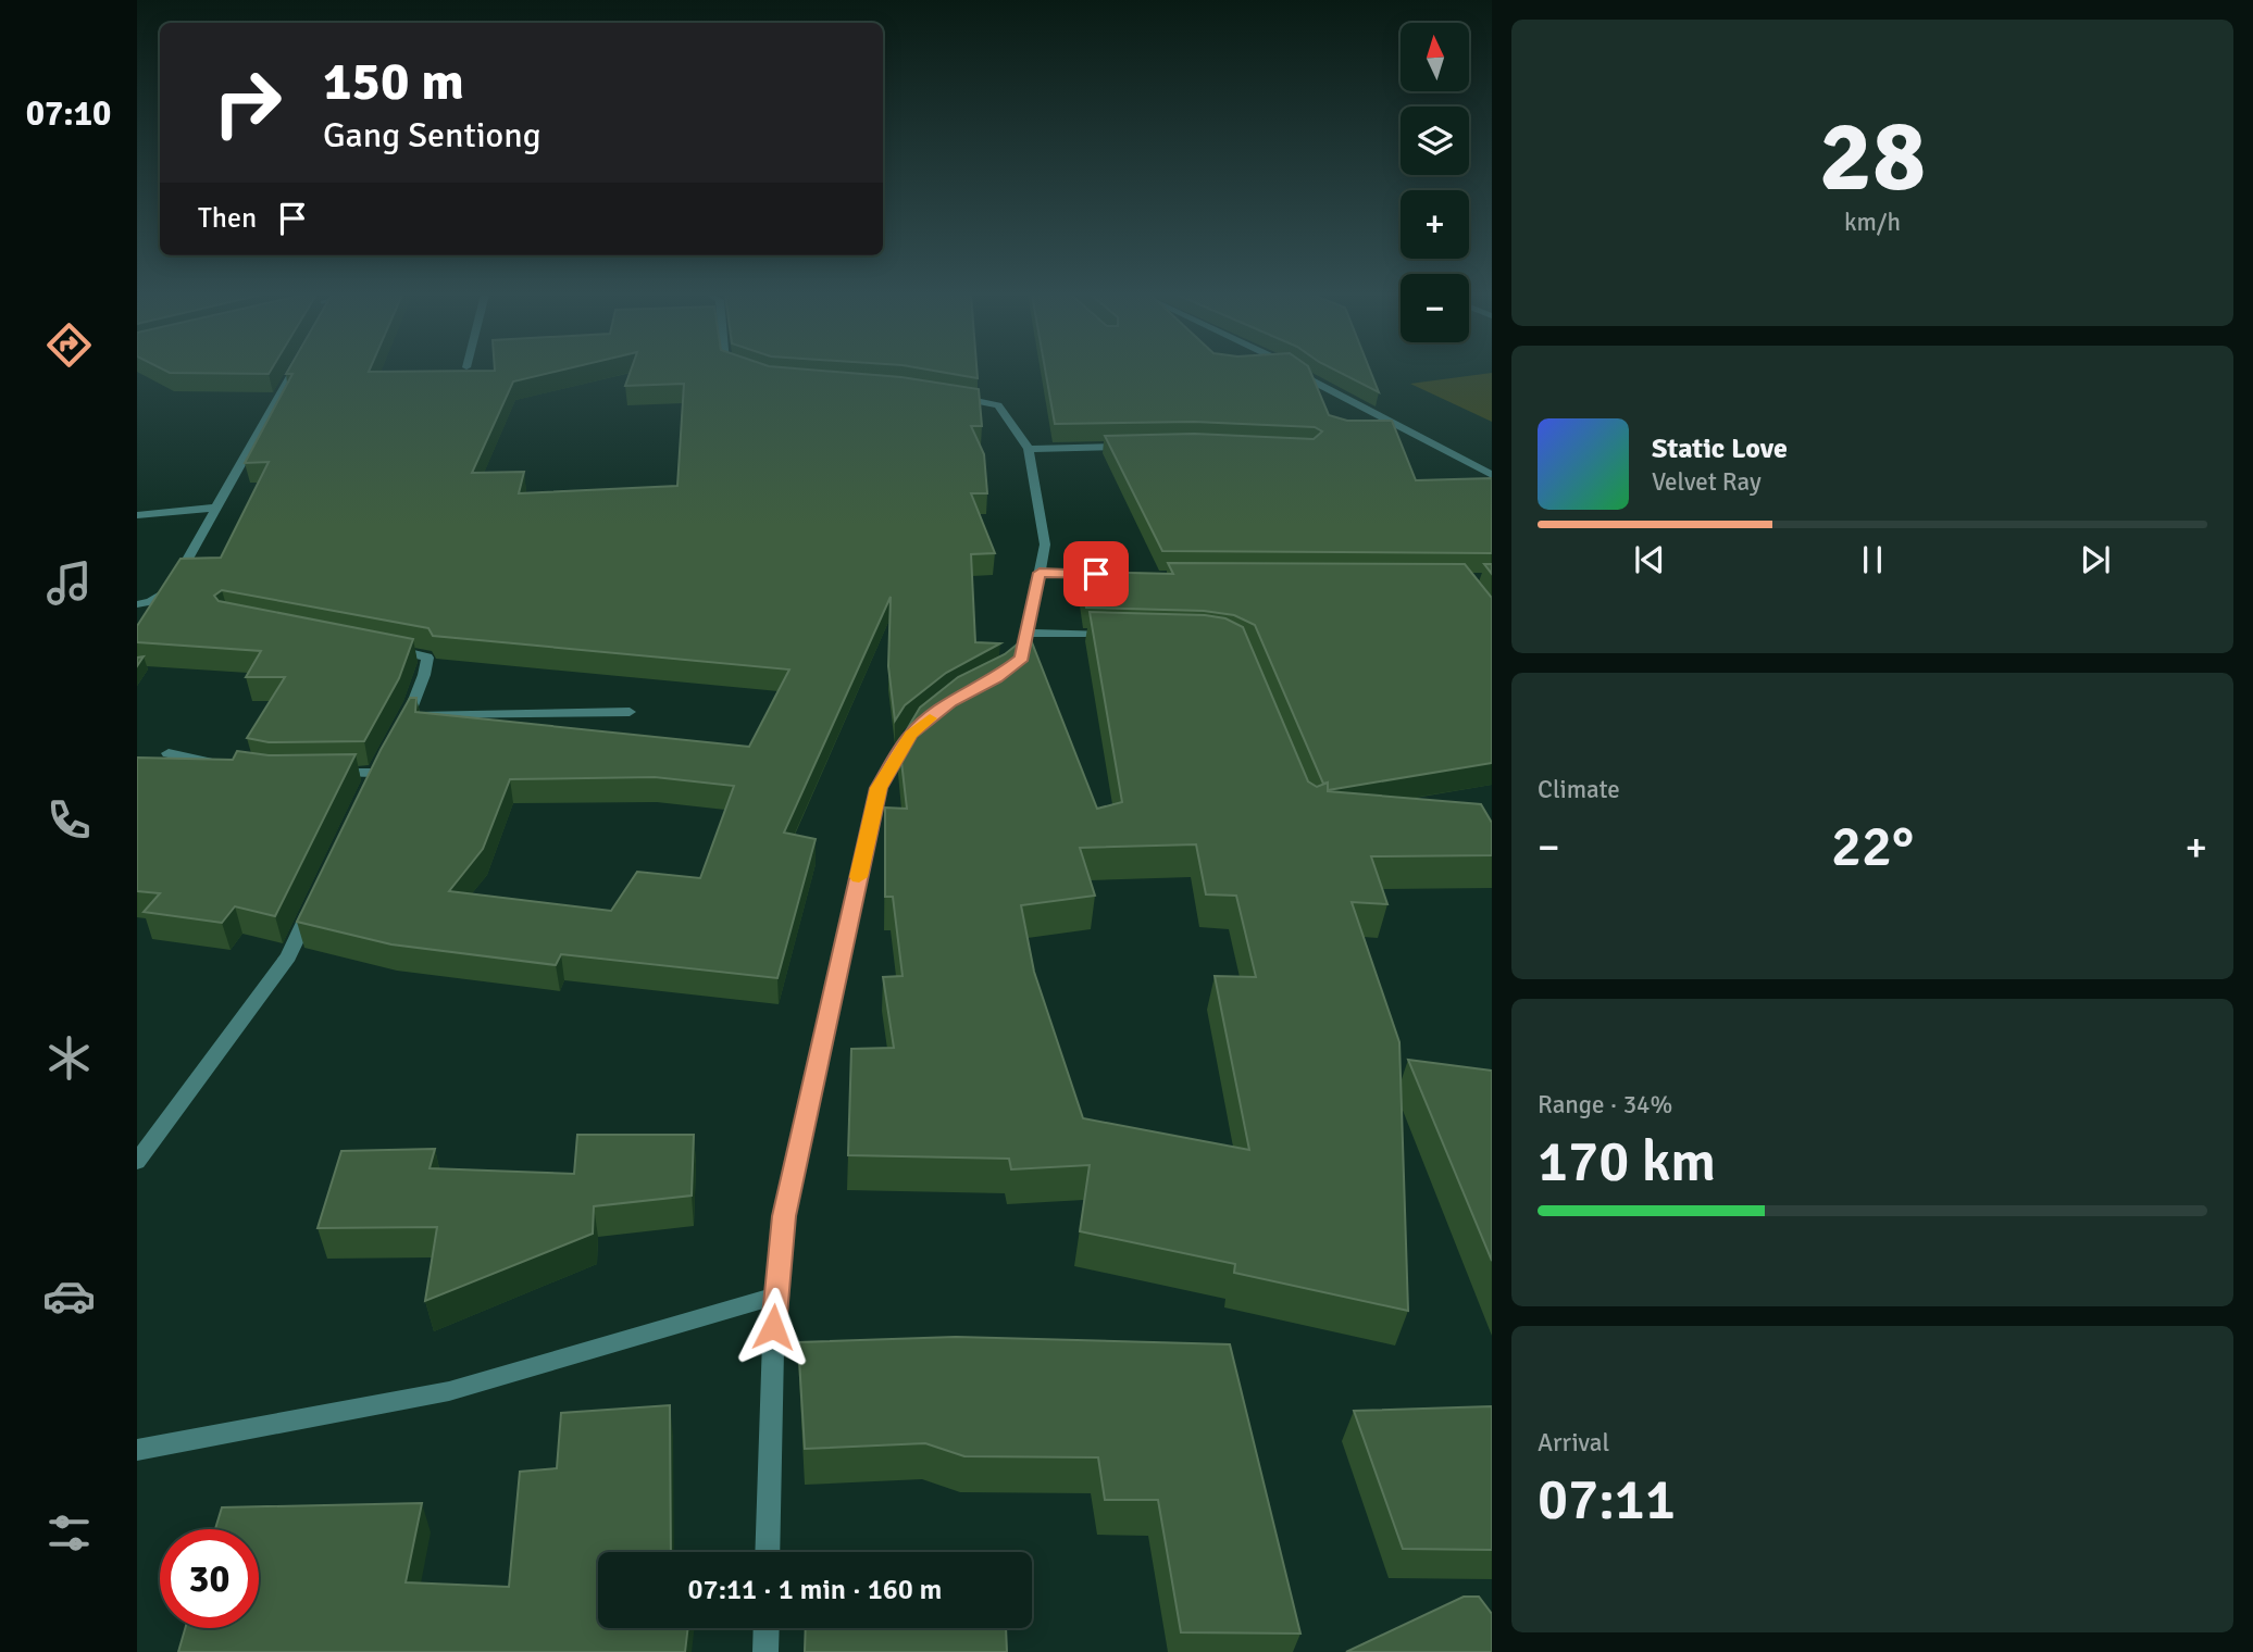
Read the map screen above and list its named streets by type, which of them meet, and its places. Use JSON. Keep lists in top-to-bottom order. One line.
{"north":"top","page":{"tabs":"07:10","tile":[["28","km/h"],"Climate",["Range · 34%","170 km"],["Arrival","07:11"]],"map_buttons":["+","−"],"turn":["150 m","Gang Sentiong"],"then":"Then","song":["Static Love","Velvet Ray"],"heat":["−","22°","+"],"limit":"30","trip":"07:11 · 1 min · 160 m"}}
